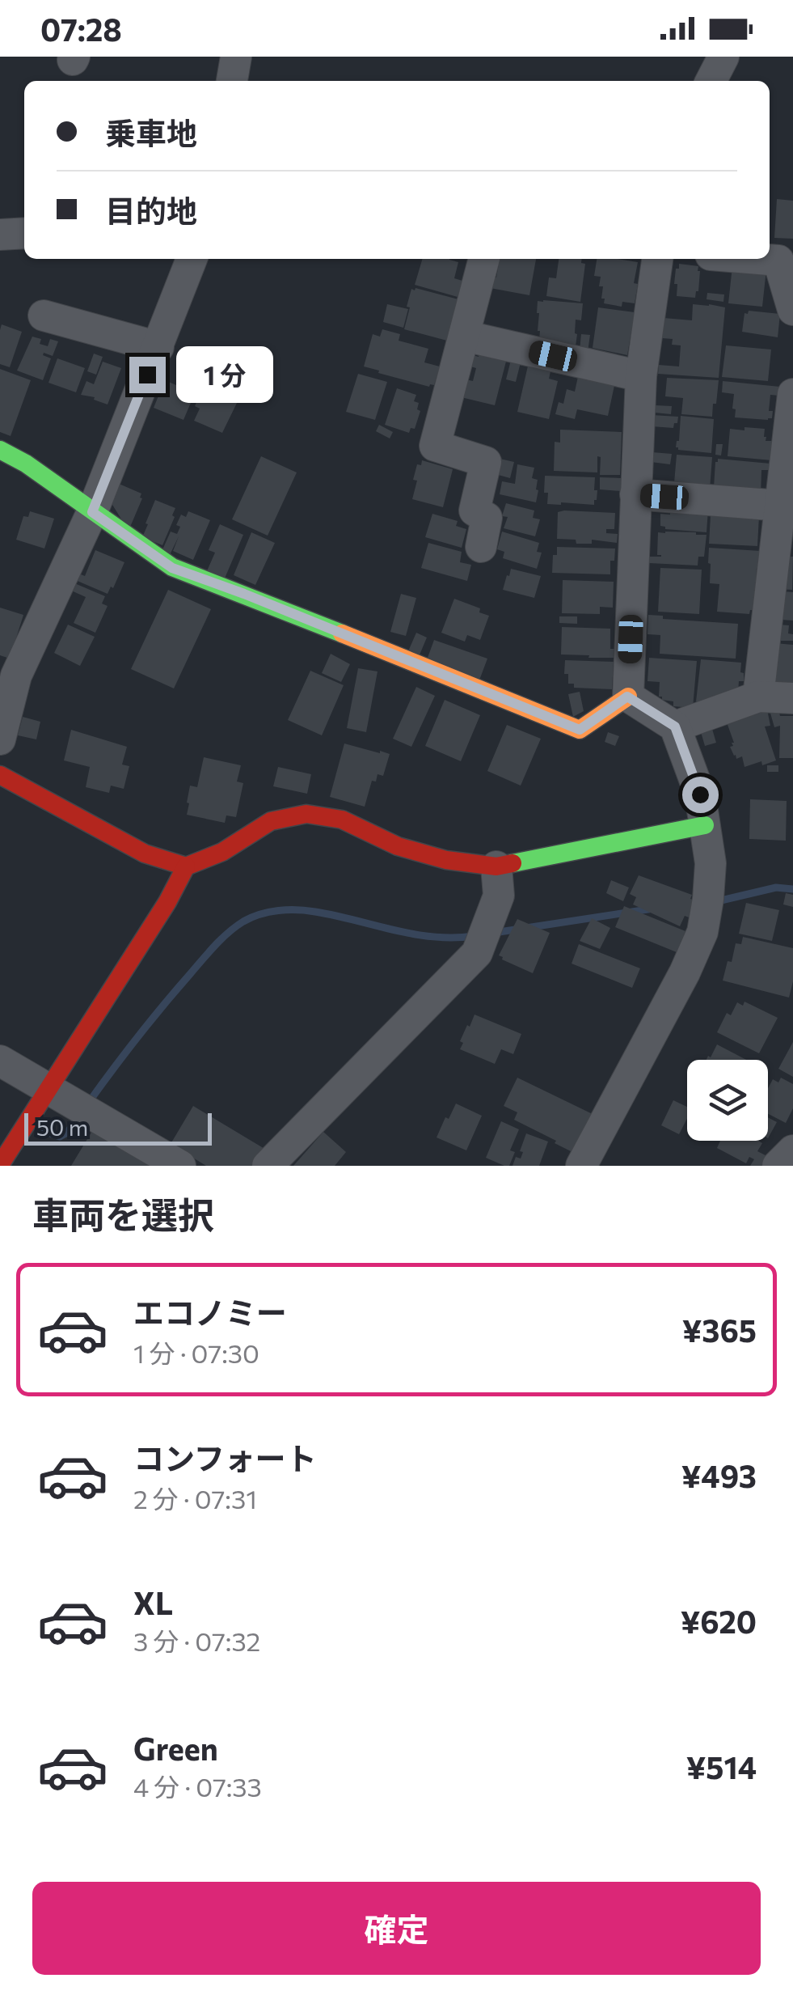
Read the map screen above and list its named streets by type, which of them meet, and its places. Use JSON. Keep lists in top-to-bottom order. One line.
{"scale_bar":"50 m","page":{"status":"07:28","banner":["乗車地","目的地"],"bubble":"1 分","scale":"50 m","heading":"車両を選択","list":[{"name":"エコノミー","note":"1 分 · 07:30","value":"¥365"},{"name":"コンフォート","note":"2 分 · 07:31","value":"¥493"},{"name":"XL","note":"3 分 · 07:32","value":"¥620"},{"name":"Green","note":"4 分 · 07:33","value":"¥514"}],"buttons":"確定"}}
